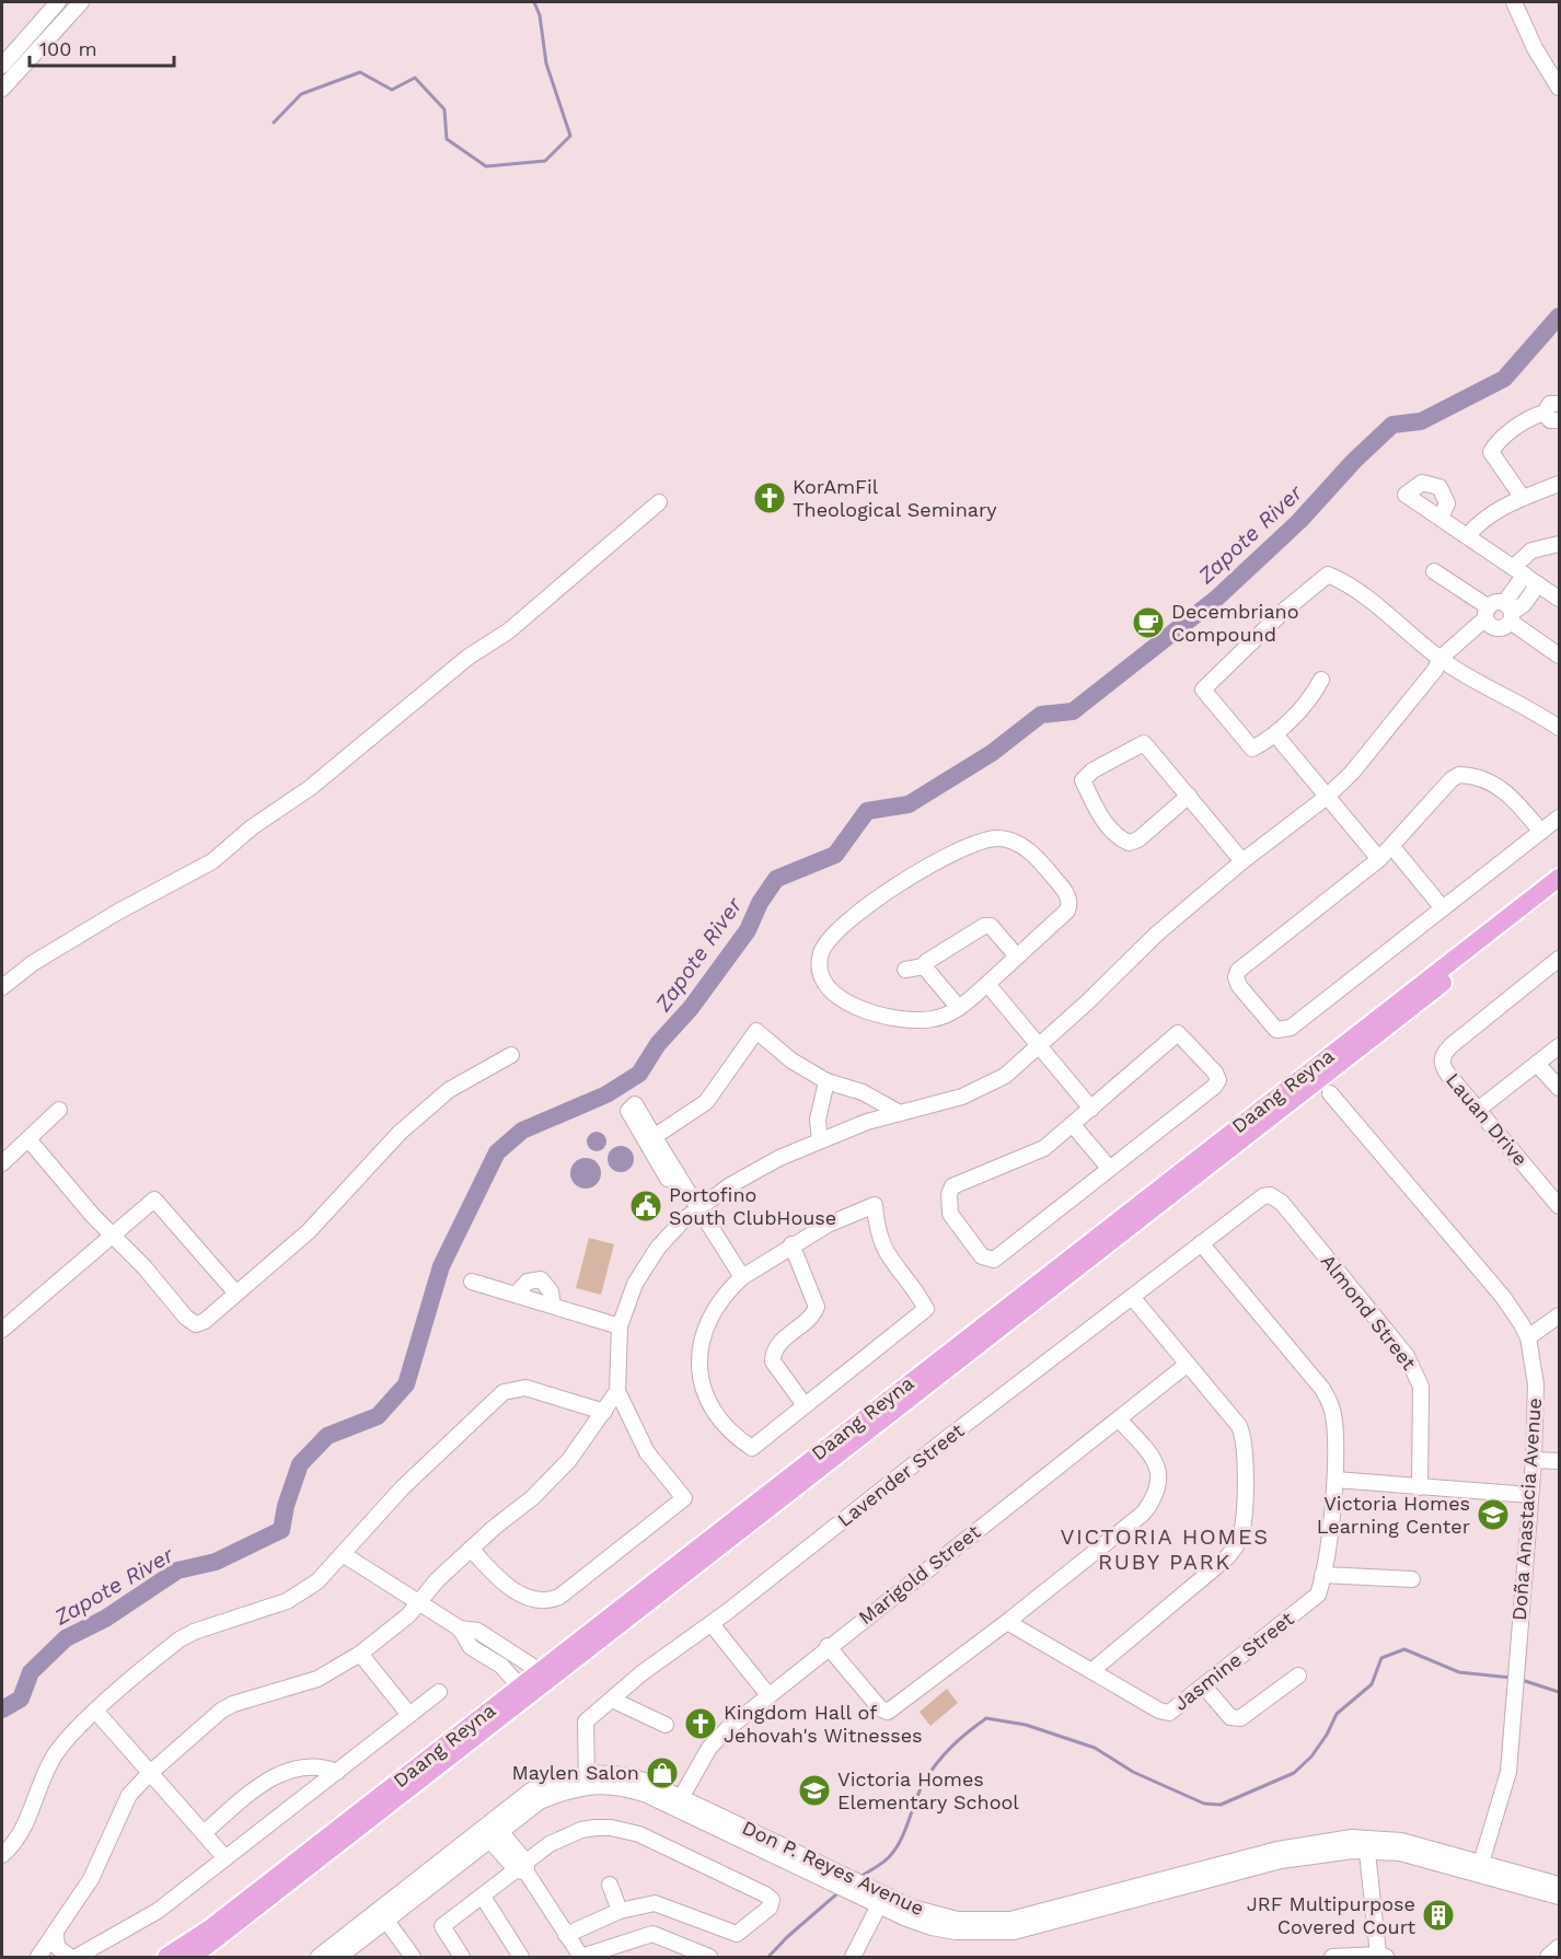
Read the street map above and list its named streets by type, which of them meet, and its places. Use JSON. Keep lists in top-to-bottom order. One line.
{"streets":{"main road":["Daang Reyna"],"street":["Lauan Drive","Almond Street","Lavender Street","Doña Anastacia Avenue","Marigold Street","Jasmine Street","Don P. Reyes Avenue"]},"crossings":[["Daang Reyna","Doña Anastacia Avenue"],["Almond Street","Lavender Street"],["Lavender Street","Jasmine Street"],["Lavender Street","Don P. Reyes Avenue"],["Doña Anastacia Avenue","Don P. Reyes Avenue"],["Marigold Street","Don P. Reyes Avenue"]],"districts":["VICTORIA HOMES RUBY PARK"],"water":["Zapote River"],"places":{"church":["KorAmFil Theological Seminary","Kingdom Hall of Jehovah's Witnesses"],"cafe":["Decembriano Compound"],"public building":["Portofino South ClubHouse"],"school or university":["Victoria Homes Learning Center","Victoria Homes Elementary School"],"shop":["Maylen Salon"],"building":["JRF Multipurpose Covered Court"]},"scale_bar":"100 m"}
